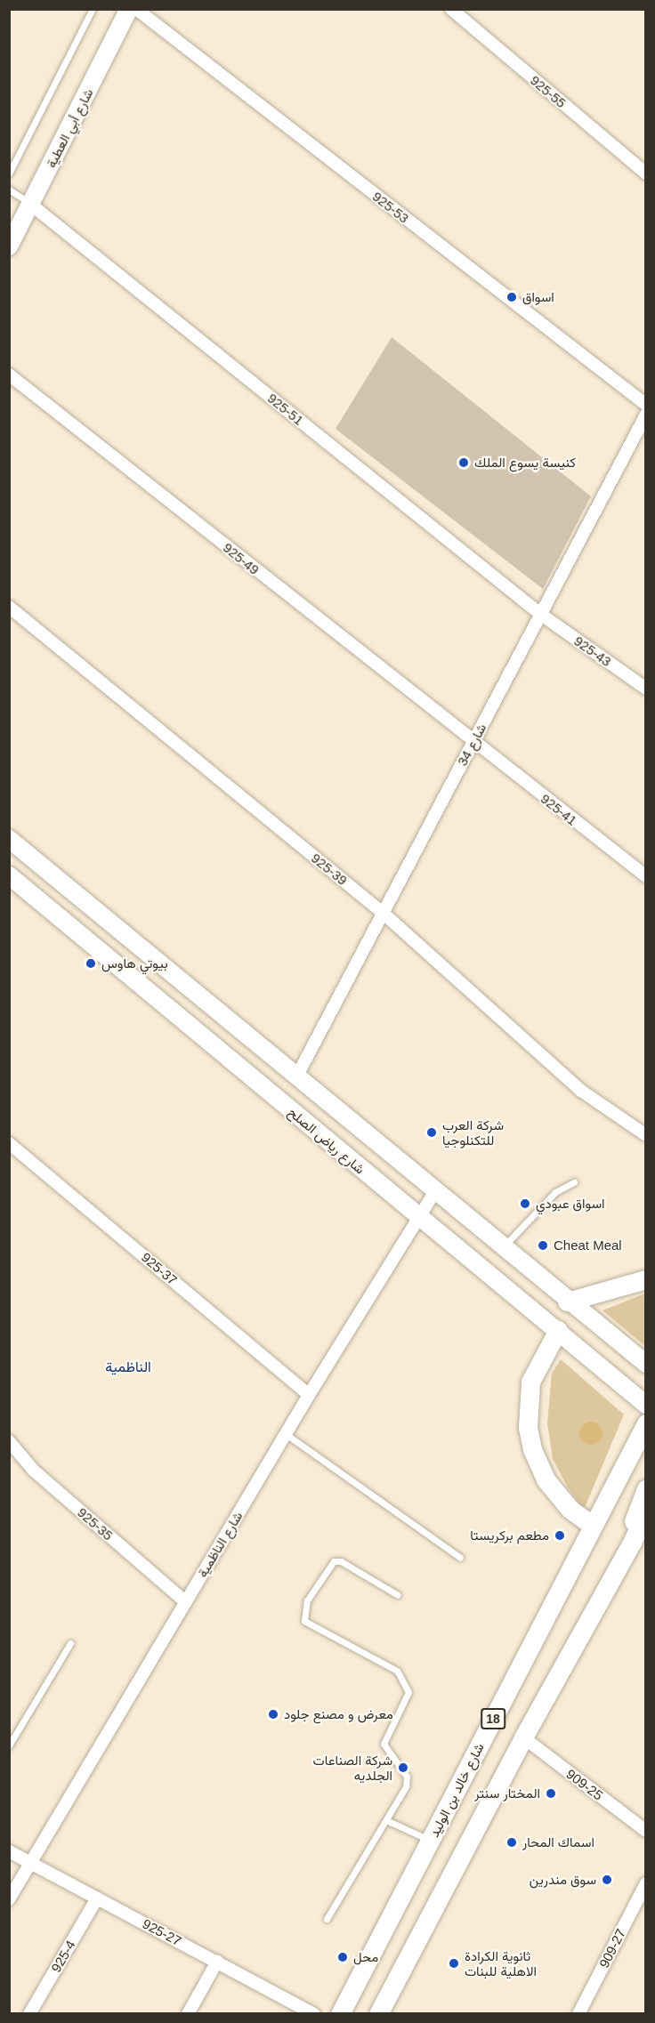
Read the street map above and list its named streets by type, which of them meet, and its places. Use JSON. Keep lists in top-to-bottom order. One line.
{"streets":{"main road":["18","شارع خالد بن الوليد"],"street":["925-55","شارع أبي العطية","925-53","925-51","925-49","925-43","شارع 34","925-41","925-39","شارع رياض الصلح","925-37","925-35","شارع الناظمية","909-25","925-27","909-27","925-4"]},"crossings":[["شارع أبي العطية","925-51"],["925-51","925-43"],["925-51","شارع 34"],["925-49","شارع 34"],["925-49","925-41"],["925-43","شارع 34"],["شارع 34","925-41"],["شارع 34","925-39"],["شارع رياض الصلح","شارع الناظمية"],["925-37","شارع الناظمية"],["925-35","شارع الناظمية"],["شارع الناظمية","925-27"],["18","909-25"],["925-27","925-4"]],"districts":["الناظمية"],"places":["اسواق","كنيسة يسوع الملك","بيوتي هاوس","شركة العرب للتكنلوجيا","اسواق عبودي","Cheat Meal","مطعم بركريستا","معرض و مصنع جلود","شركة الصناعات الجلديه","المختار سنتر","اسماك المحار","سوق مندرين","محل","ثانوية الكرادة الاهلية للبنات"]}
